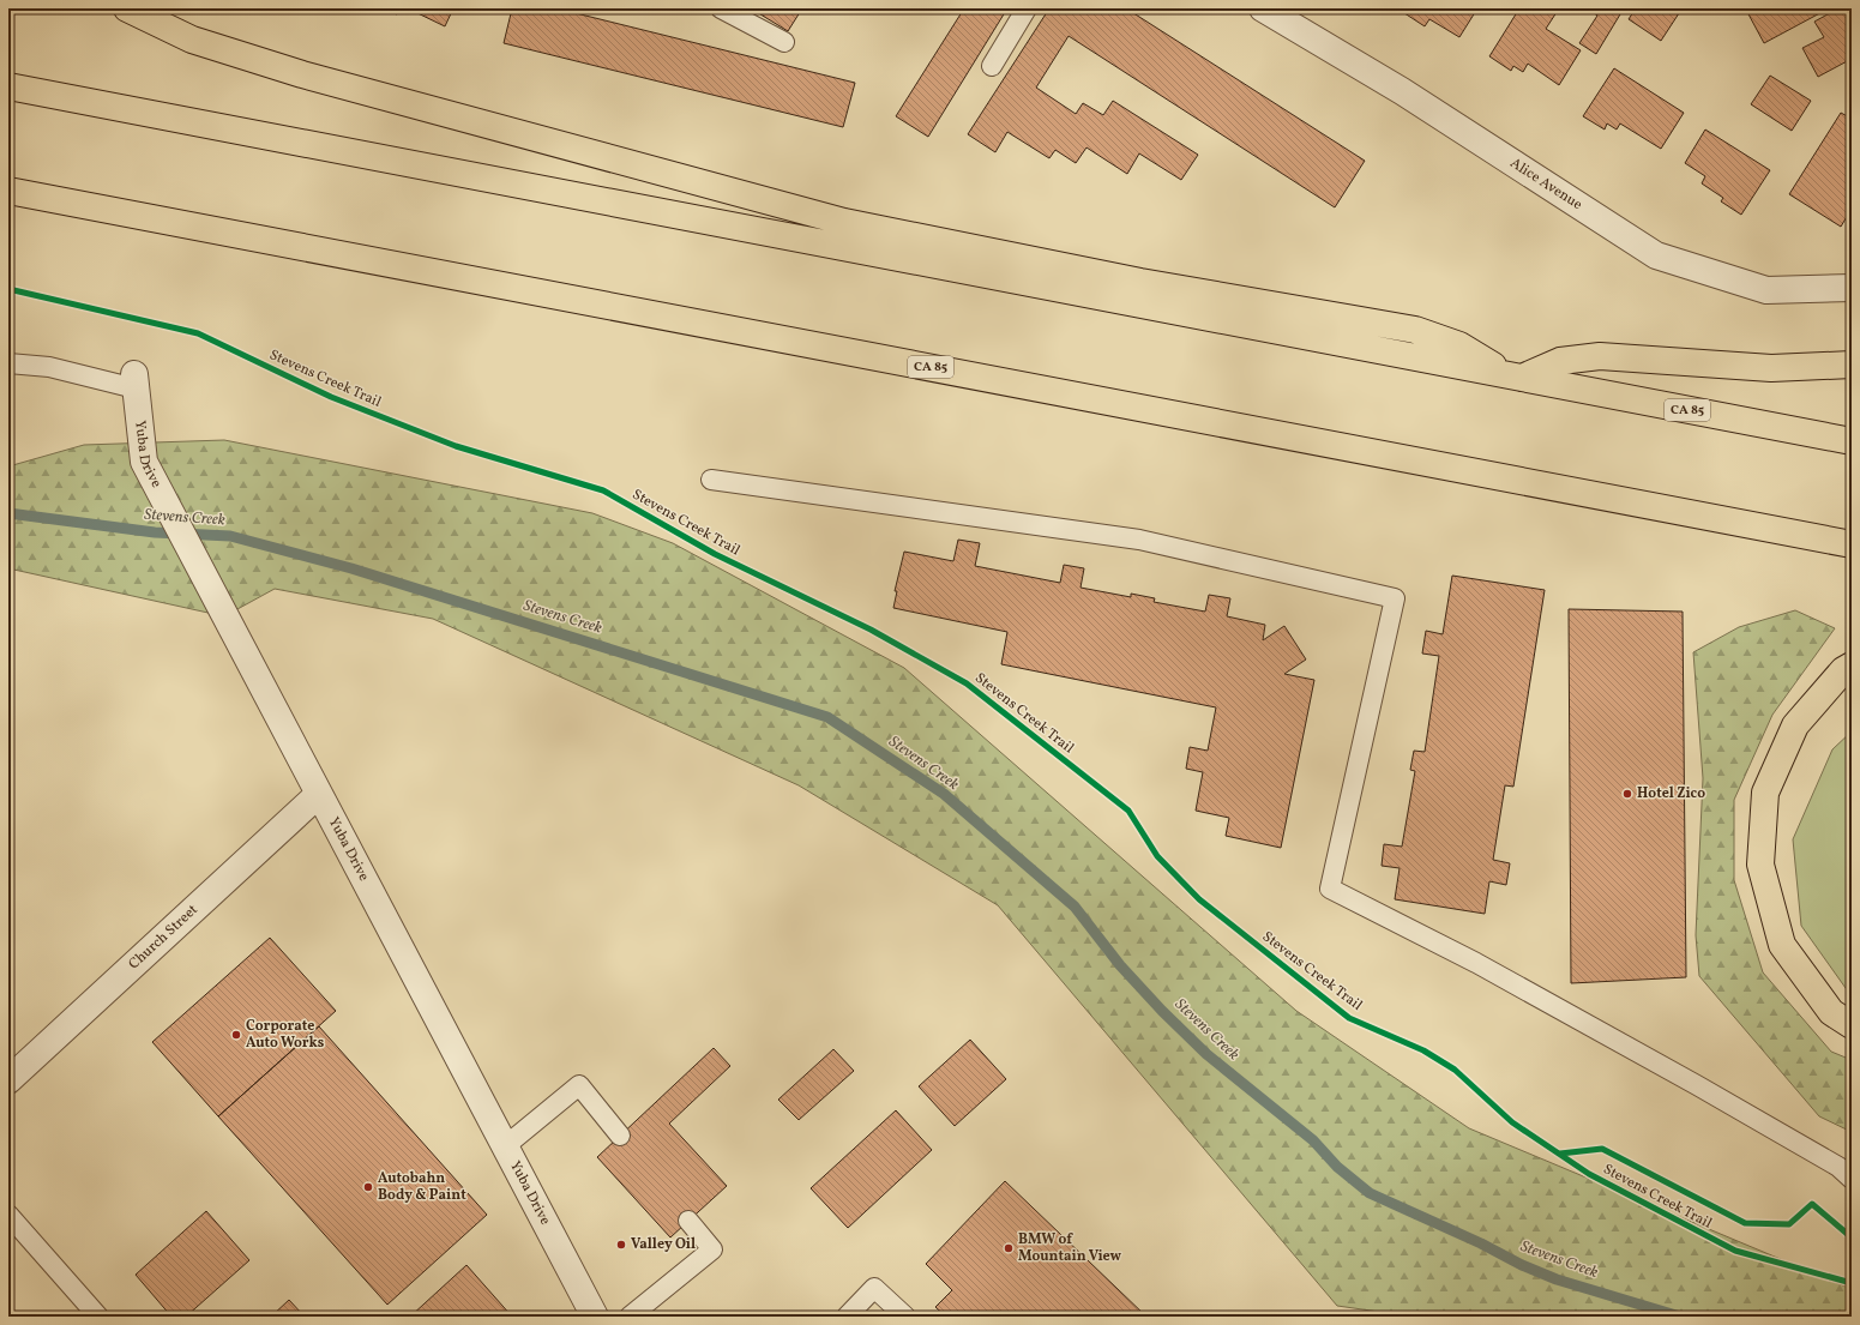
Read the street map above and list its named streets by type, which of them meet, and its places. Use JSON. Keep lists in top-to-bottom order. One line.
{"streets":{"highway":["CA 85"],"street":["Alice Avenue","Yuba Drive","Church Street"],"cycle path":["Stevens Creek Trail"]},"crossings":[["Yuba Drive","Church Street"]],"water":["Stevens Creek"],"places":["Hotel Zico","Corporate Auto Works","Autobahn Body & Paint","Valley Oil","BMW of Mountain View"]}
